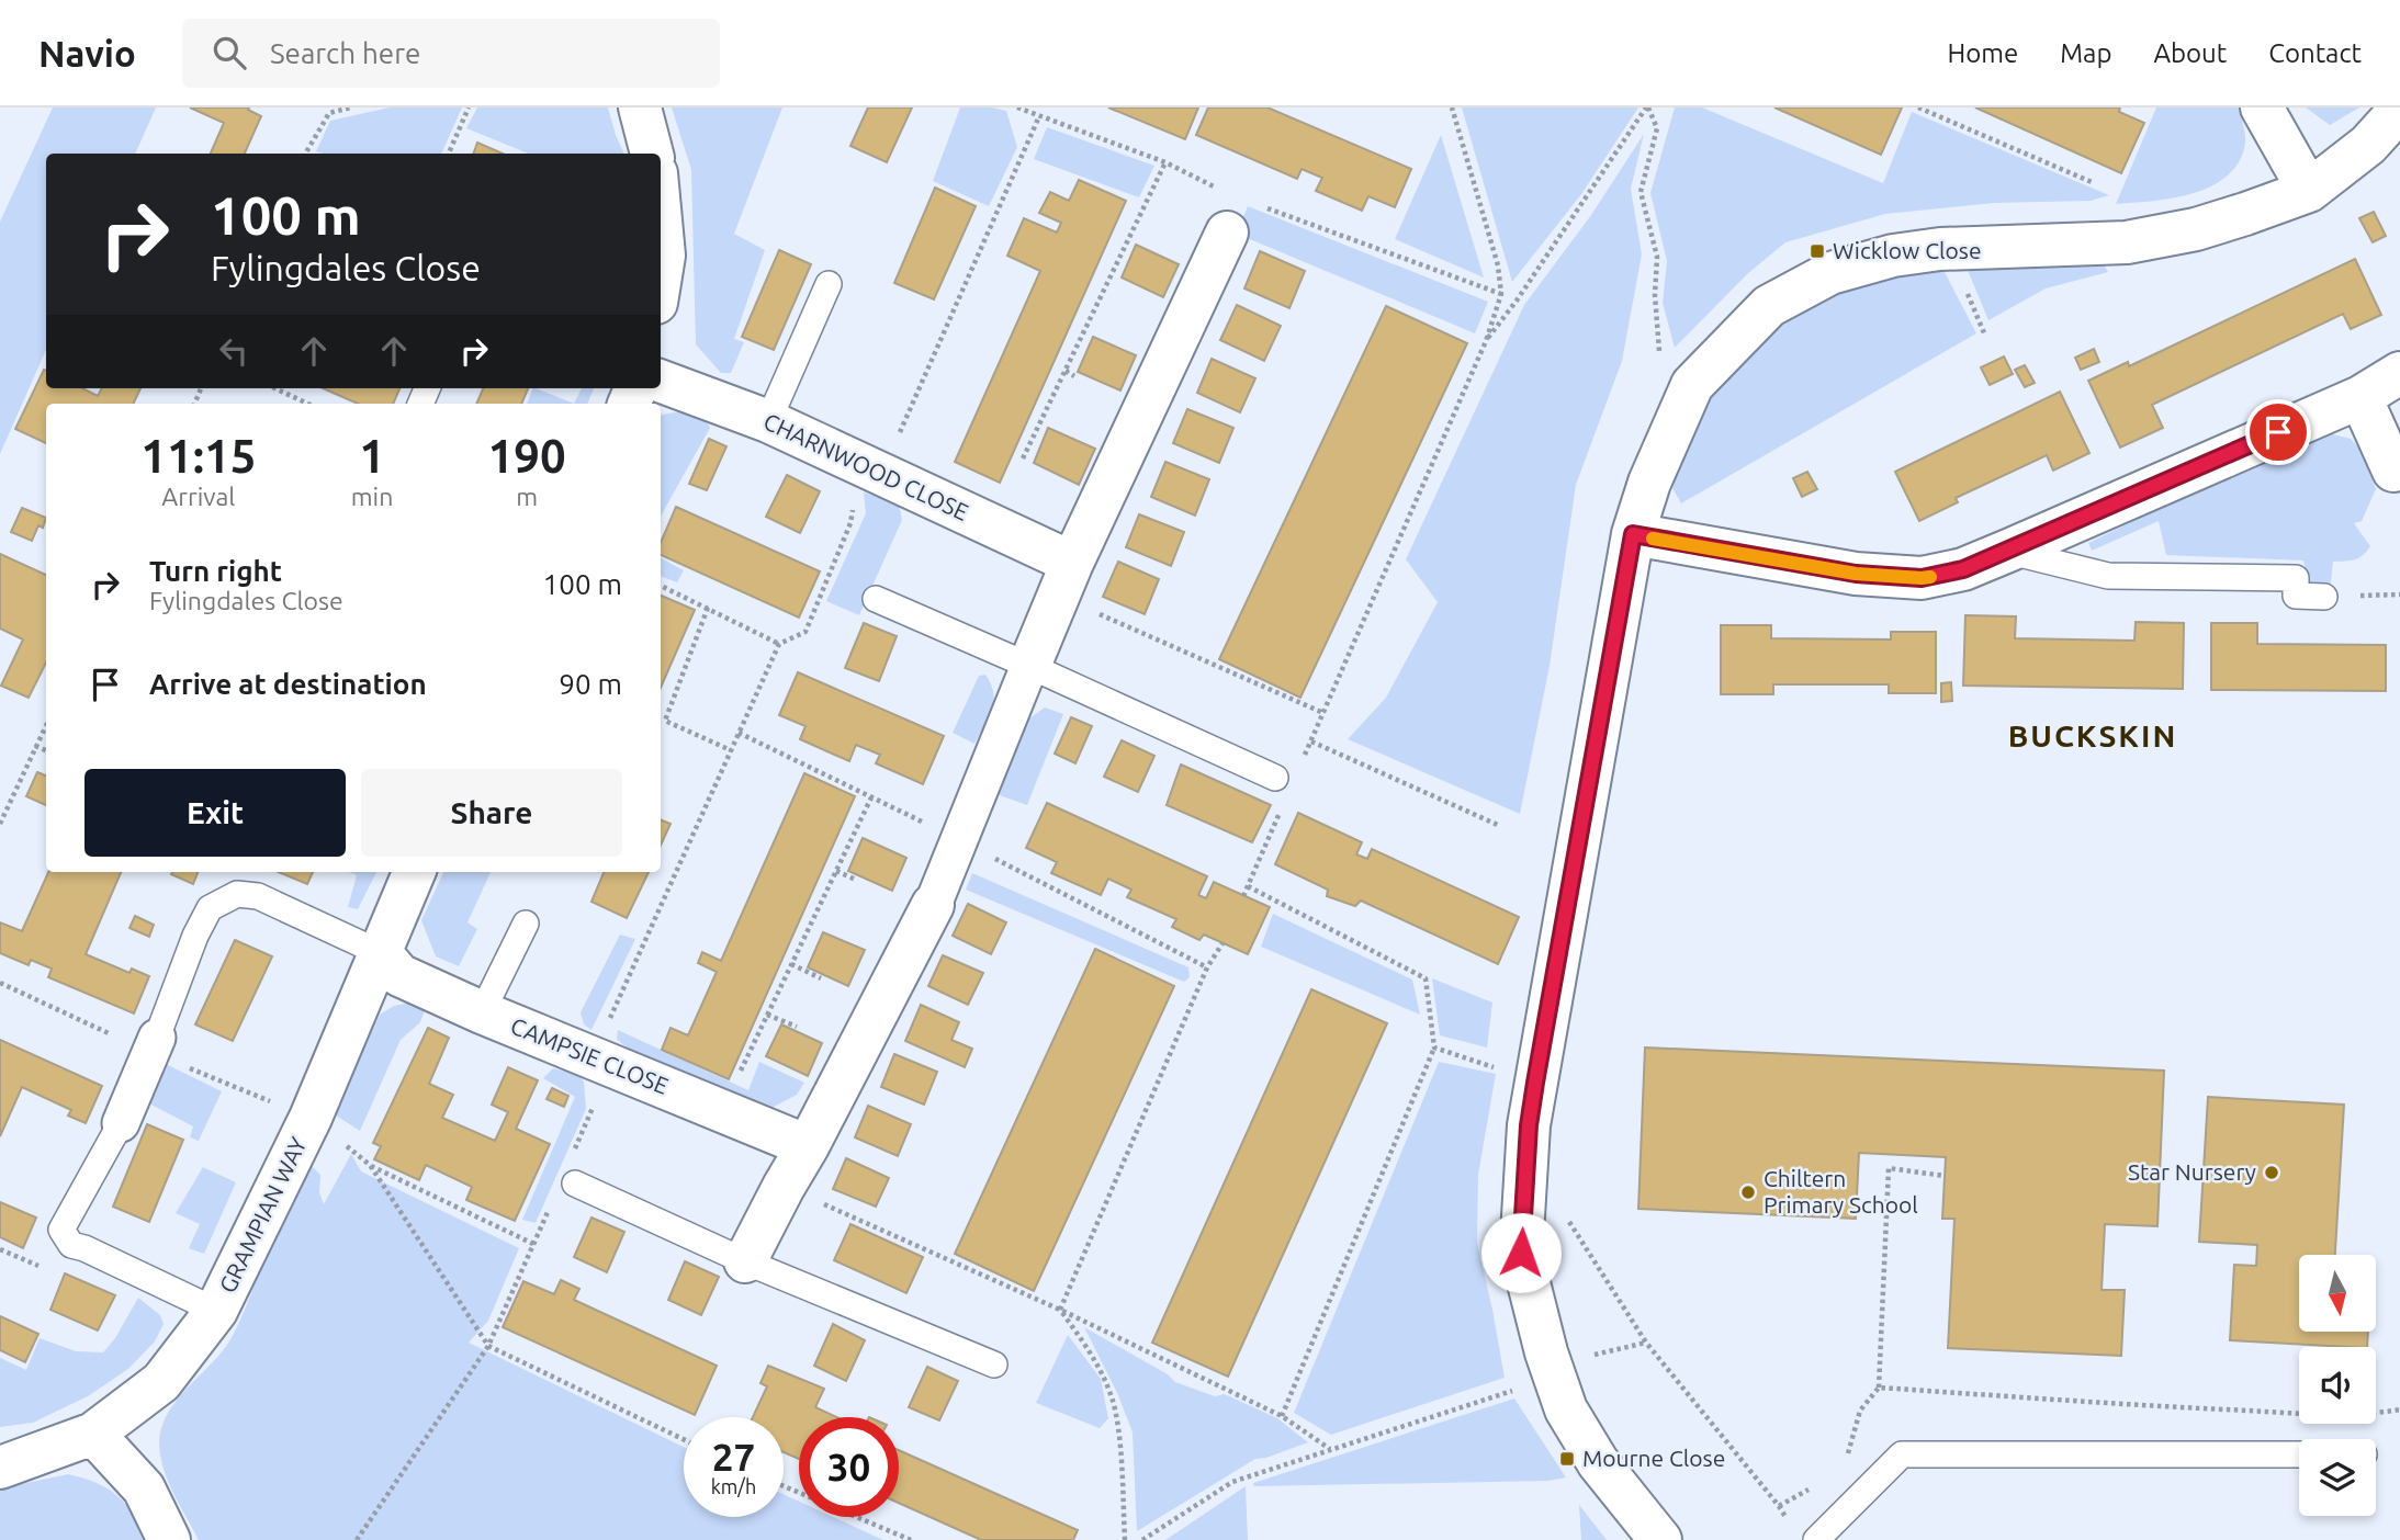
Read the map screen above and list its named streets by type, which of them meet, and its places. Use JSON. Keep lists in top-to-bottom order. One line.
{"streets":{"street":["CHARNWOOD CLOSE","CAMPSIE CLOSE","GRAMPIAN WAY"]},"crossings":[["CAMPSIE CLOSE","GRAMPIAN WAY"]],"districts":["BUCKSKIN"],"places":{"transit":["Wicklow Close","Mourne Close"],"other":["Star Nursery","Chiltern Primary School"]},"north":"bottom","page":{"header":"Navio","search":"Search here","nav":["Home","Map","About","Contact"],"turn":["100 m","Fylingdales Close"],"eta":["11:15","Arrival","1","min","190","m"],"list":[{"name":"Turn right","note":"Fylingdales Close","value":"100 m"},{"name":"Arrive at destination","value":"90 m"}],"buttons":["Exit","Share"],"speed":"27 km/h","limit":"30"}}
